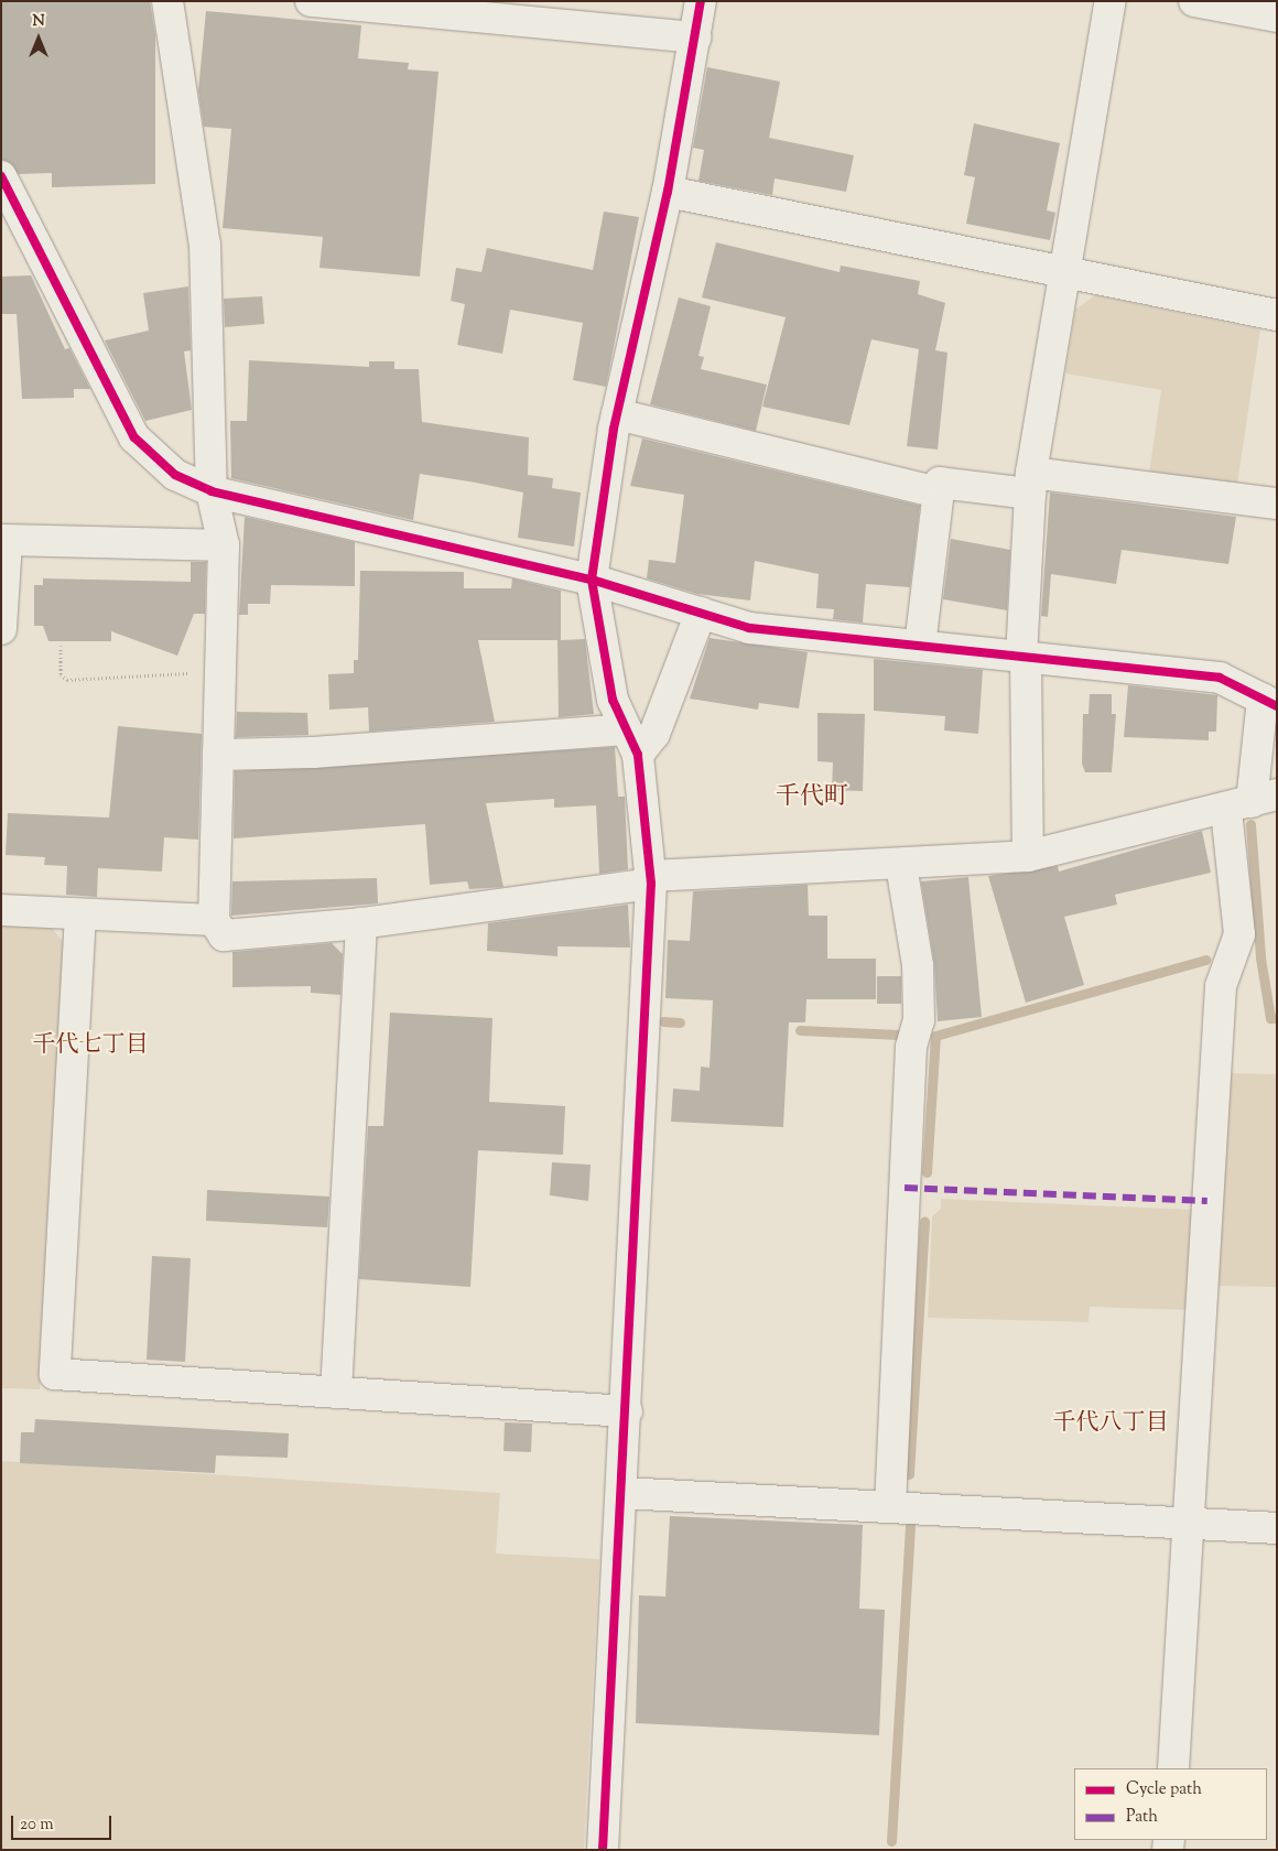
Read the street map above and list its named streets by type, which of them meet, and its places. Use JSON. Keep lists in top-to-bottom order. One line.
{"districts":["千代町","千代七丁目","千代八丁目"],"legend":["Cycle path","Path"],"scale_bar":"20 m","north":"top"}
